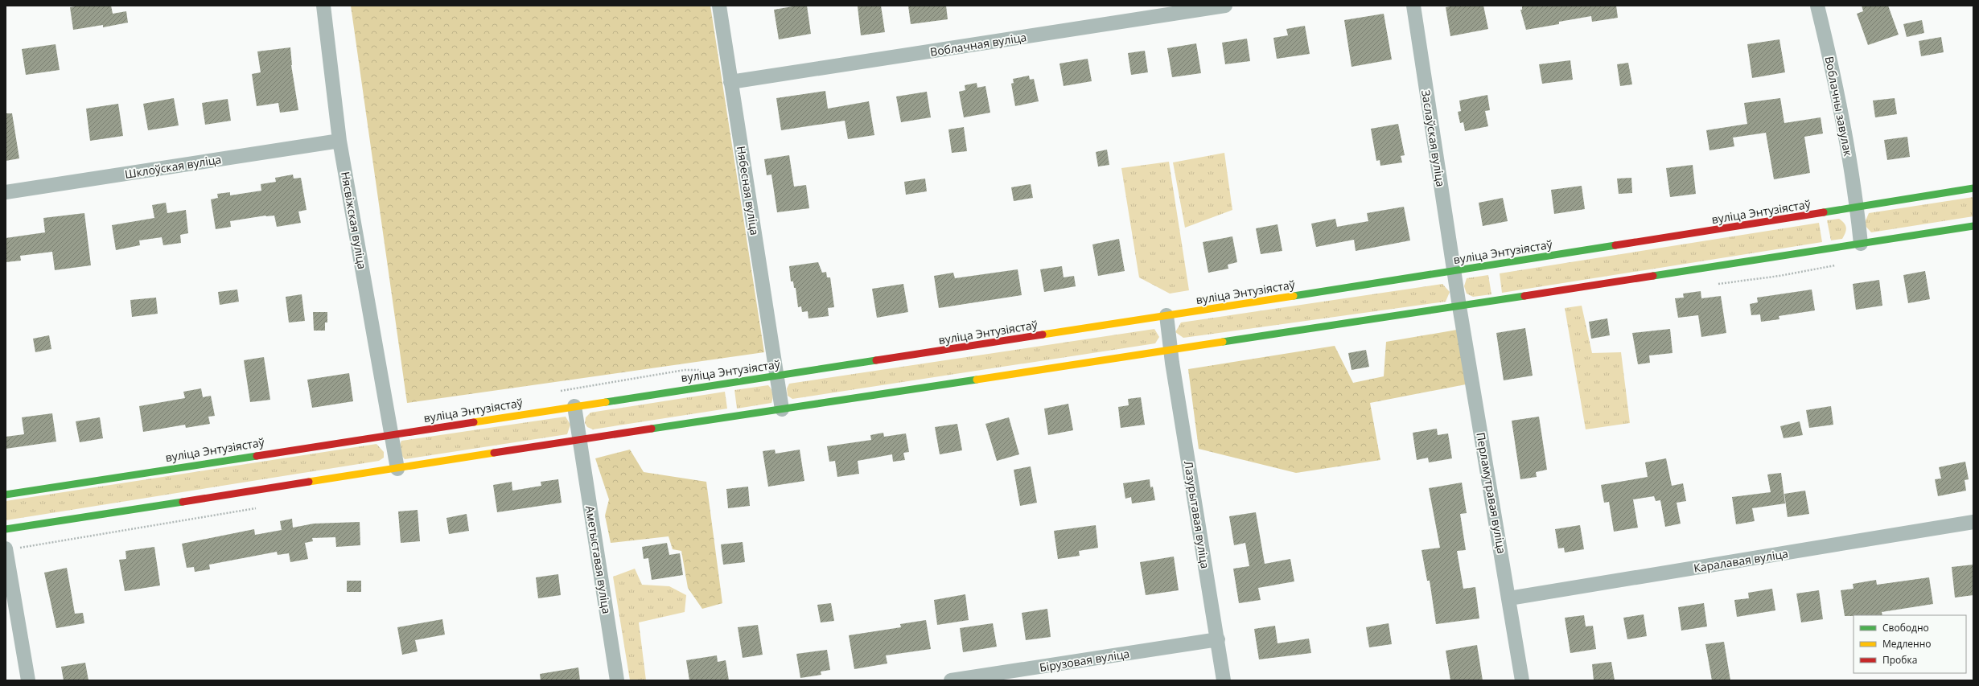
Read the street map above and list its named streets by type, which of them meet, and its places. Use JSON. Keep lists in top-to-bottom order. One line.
{"streets":{"street":["Воблачная вуліца","Воблачны завулак","Заслаўская вуліца","Шклоўская вуліца","Нябесная вуліца","вуліца Энтузіястаў","Нясвіжская вуліца","Перламутравая вуліца","Лазурытавая вуліца","Аметыставая вуліца","Каралавая вуліца","Бірузовая вуліца"]},"crossings":[["Воблачная вуліца","Нябесная вуліца"],["Воблачны завулак","вуліца Энтузіястаў"],["Заслаўская вуліца","вуліца Энтузіястаў"],["Заслаўская вуліца","Перламутравая вуліца"],["Шклоўская вуліца","Нясвіжская вуліца"],["Нябесная вуліца","вуліца Энтузіястаў"],["вуліца Энтузіястаў","Нясвіжская вуліца"],["вуліца Энтузіястаў","Лазурытавая вуліца"],["вуліца Энтузіястаў","Аметыставая вуліца"],["Перламутравая вуліца","Каралавая вуліца"],["Лазурытавая вуліца","Бірузовая вуліца"]],"legend":["Свободно","Медленно","Пробка"]}
